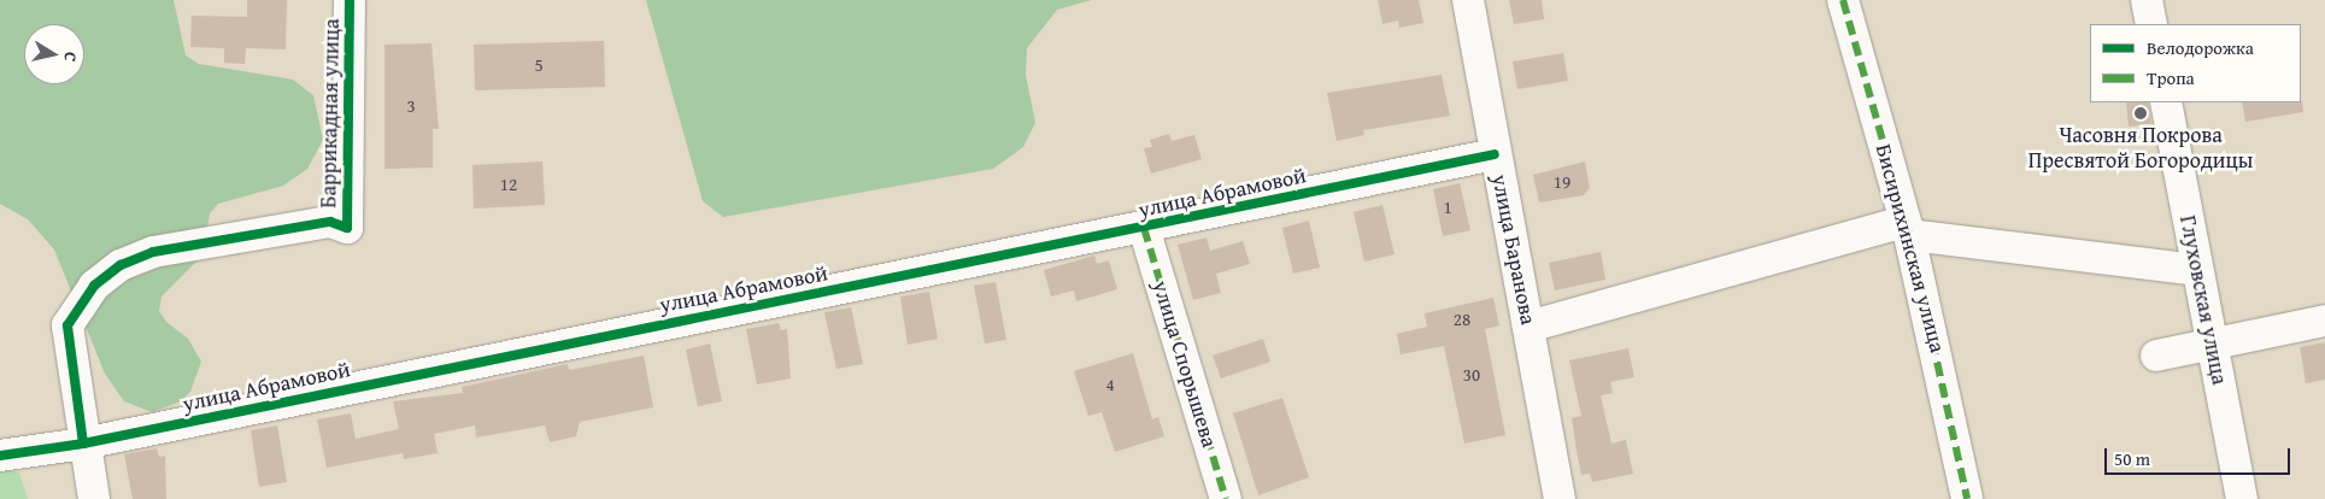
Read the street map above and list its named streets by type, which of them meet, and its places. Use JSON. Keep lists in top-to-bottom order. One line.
{"streets":{"street":["Баррикадная улица","улица Абрамовой","Бисирихинская улица","улица Баранова","Глуховская улица","улица Спорышева"]},"crossings":[["Баррикадная улица","улица Абрамовой"],["улица Абрамовой","улица Баранова"],["улица Абрамовой","улица Спорышева"]],"places":["Часовня Покрова Пресвятой Богородицы"],"house_numbers":["5","3","19","12","1","28","30","4"],"legend":["Велодорожка","Тропа"],"scale_bar":"50 m","north":"right"}
